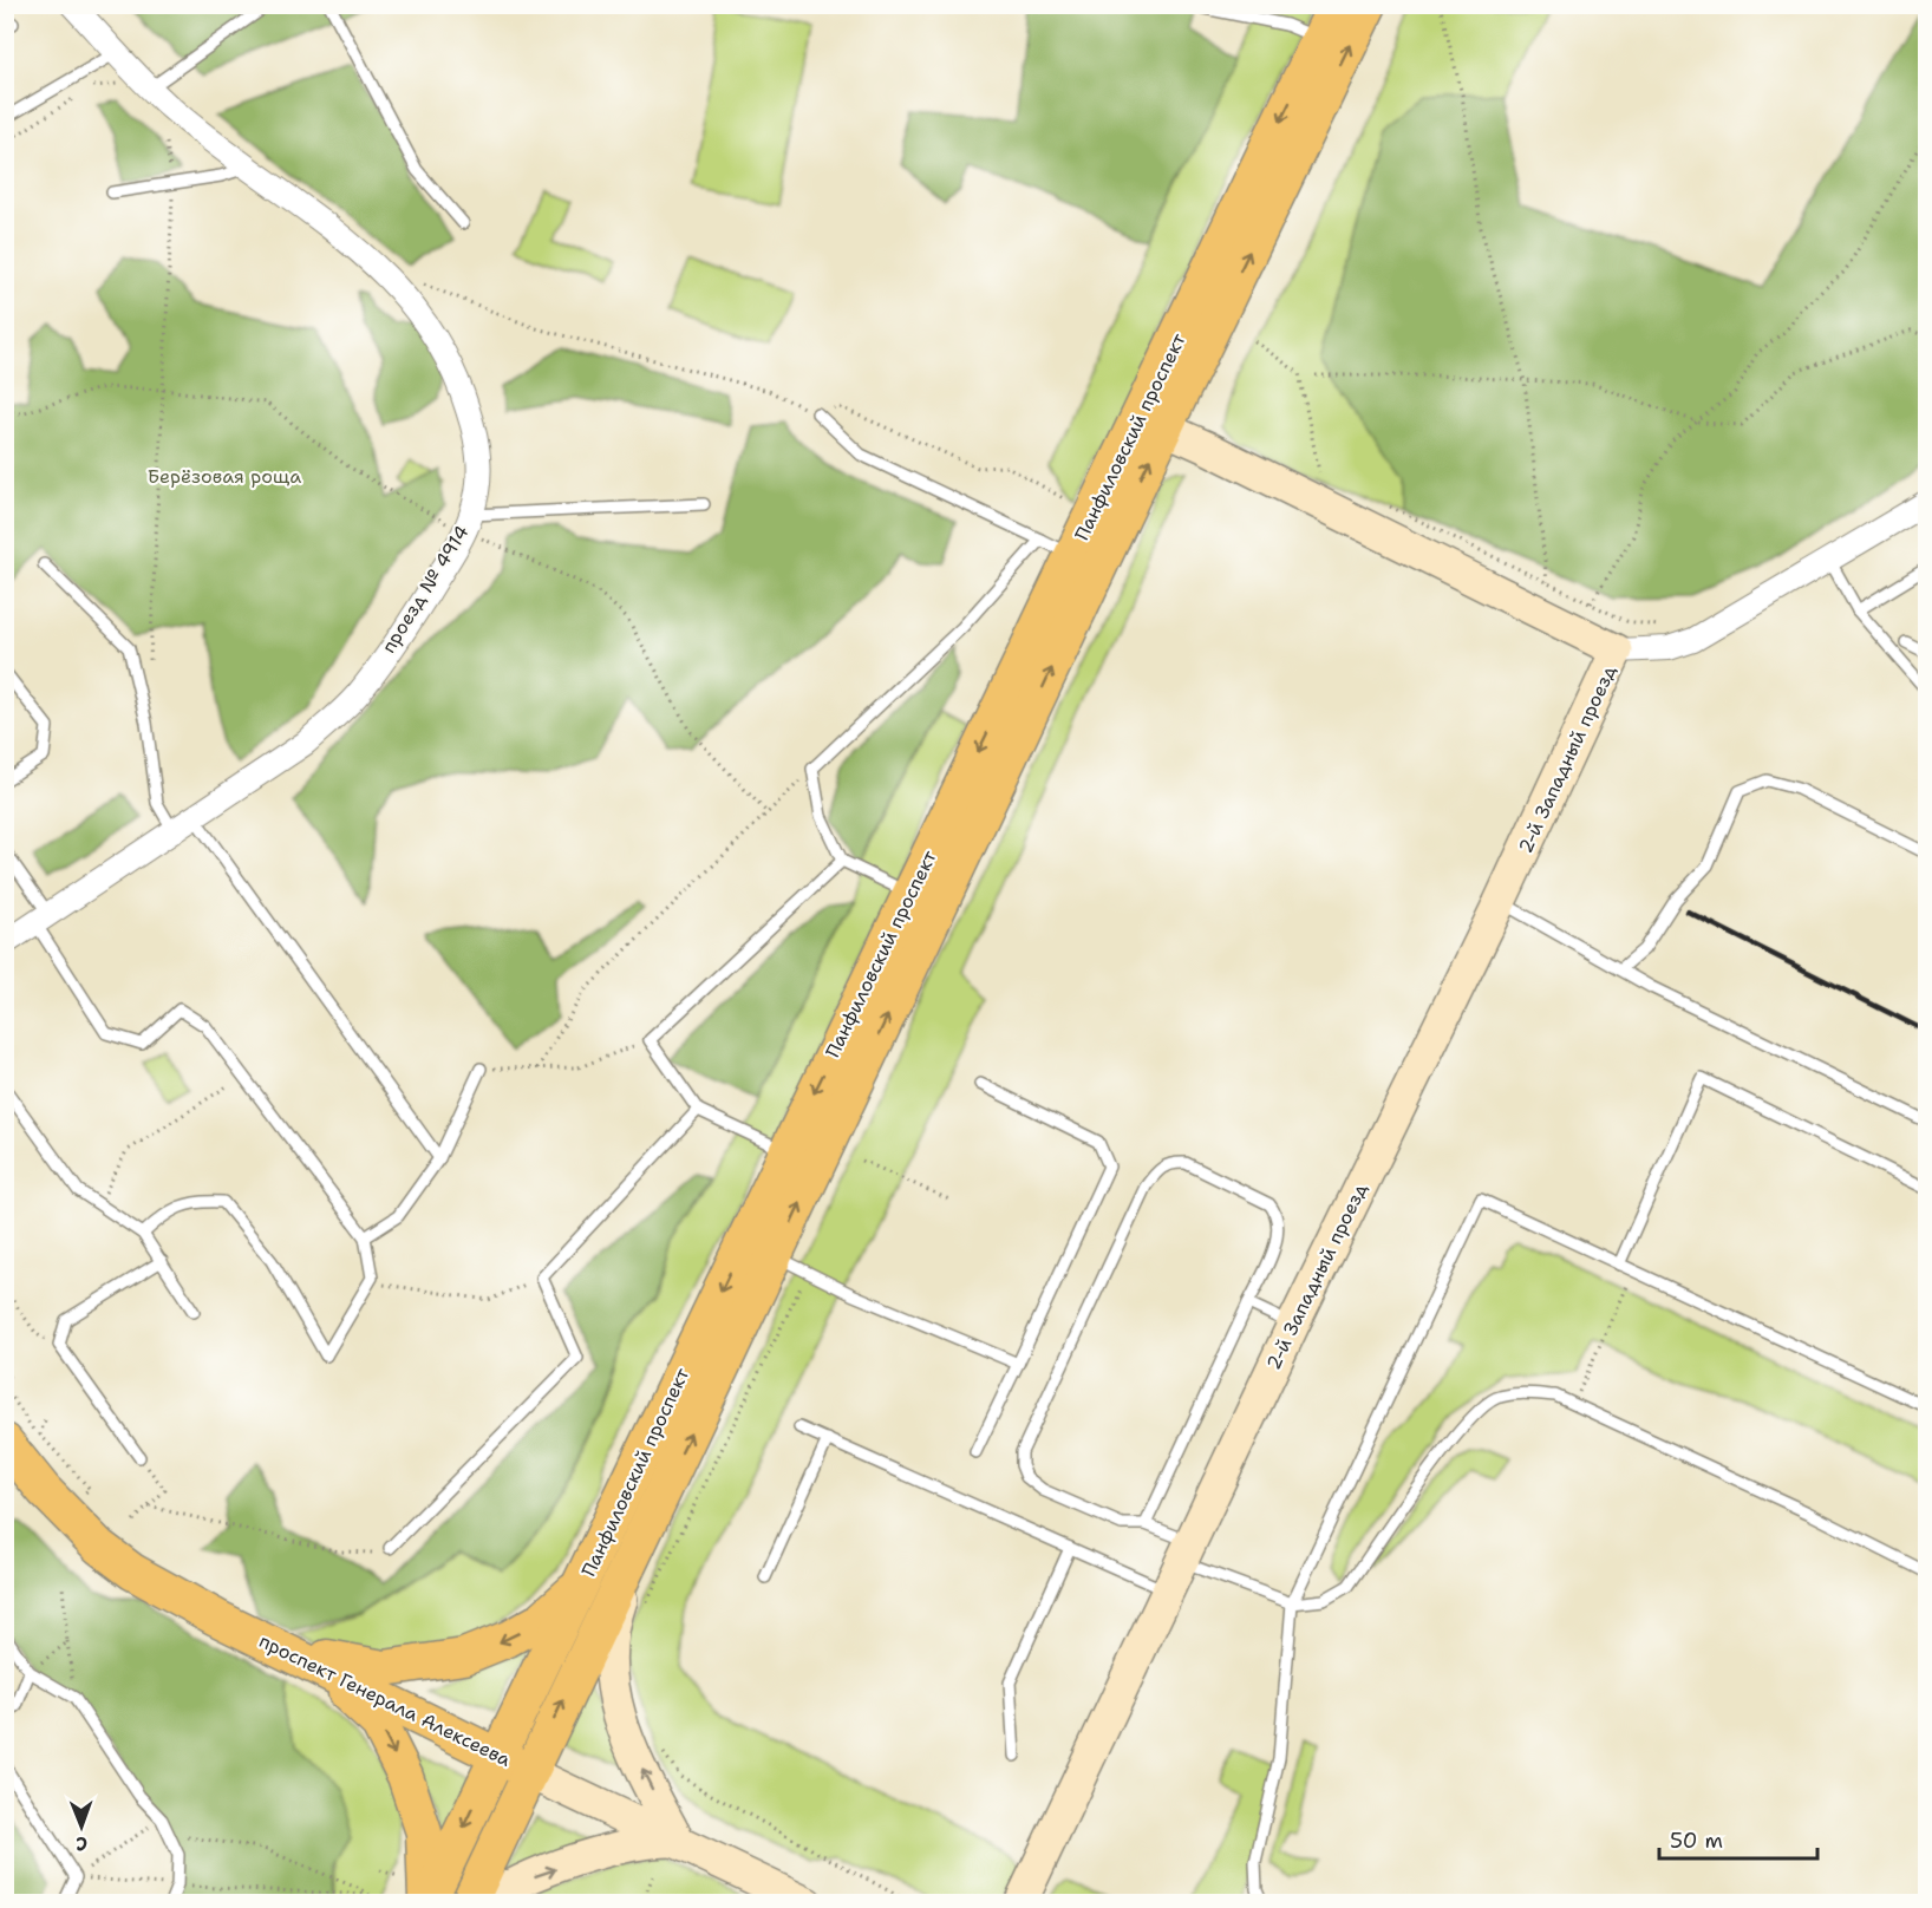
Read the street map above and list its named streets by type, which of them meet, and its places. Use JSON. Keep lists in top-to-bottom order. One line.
{"streets":{"main road":["Панфиловский проспект","проспект Генерала Алексеева"],"street":["проезд № 4914","2-й Западный проезд"]},"crossings":[["Панфиловский проспект","2-й Западный проезд"],["Панфиловский проспект","проспект Генерала Алексеева"]],"parks":["Берёзовая роща"],"scale_bar":"50 m","north":"bottom"}
